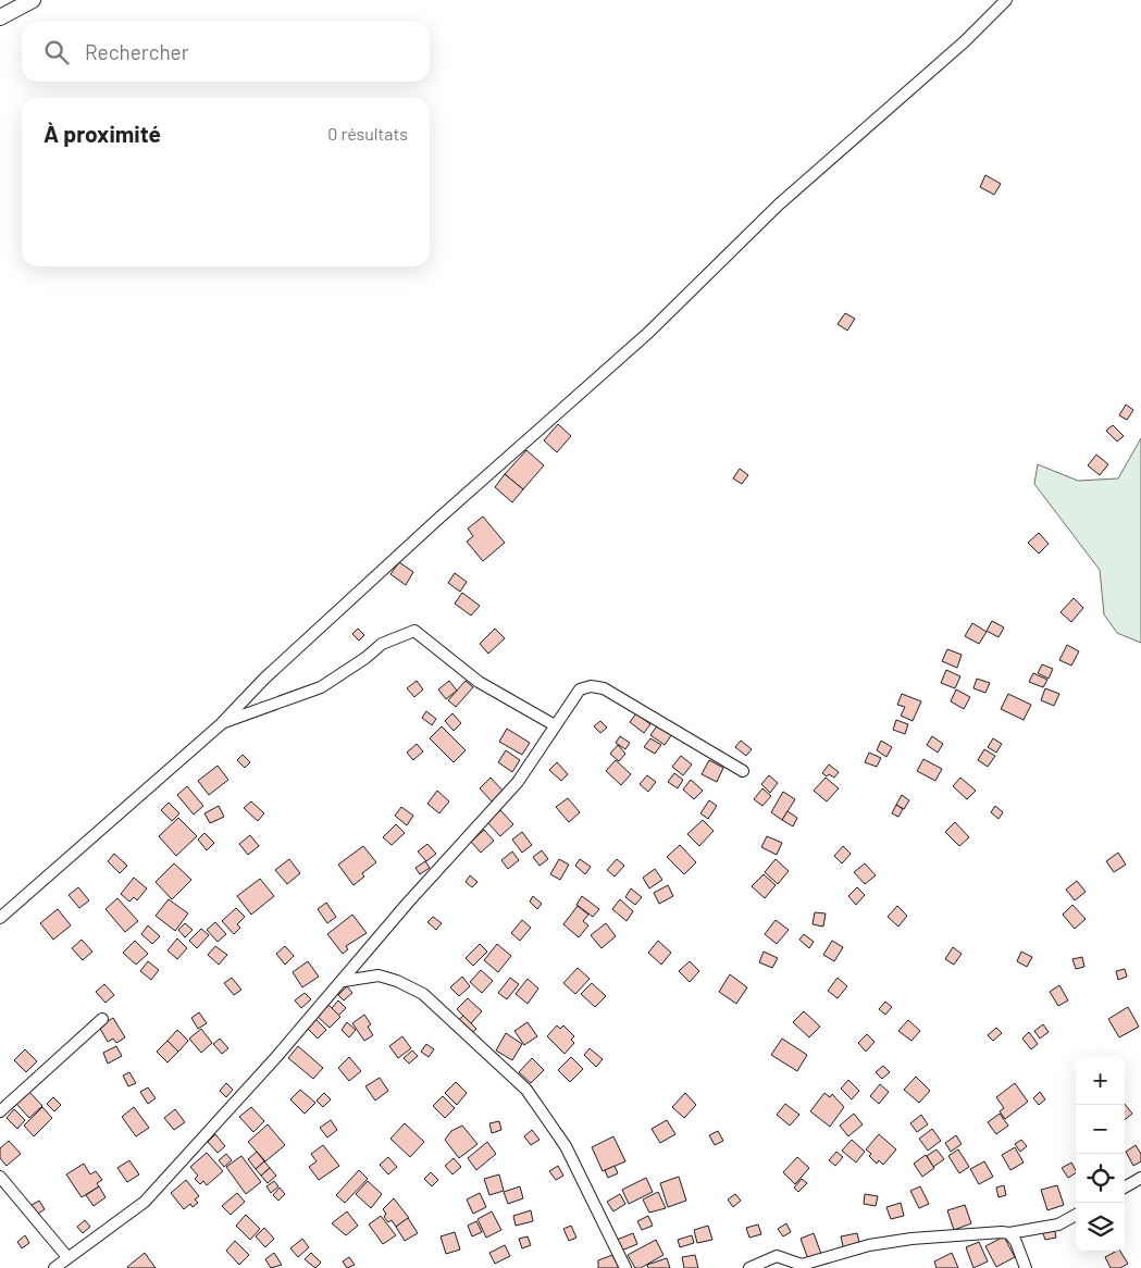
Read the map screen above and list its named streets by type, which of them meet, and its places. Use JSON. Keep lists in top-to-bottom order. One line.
{"page":{"search":"Rechercher","heading":["À proximité","0 résultats"],"map_buttons":["+","−"]}}
